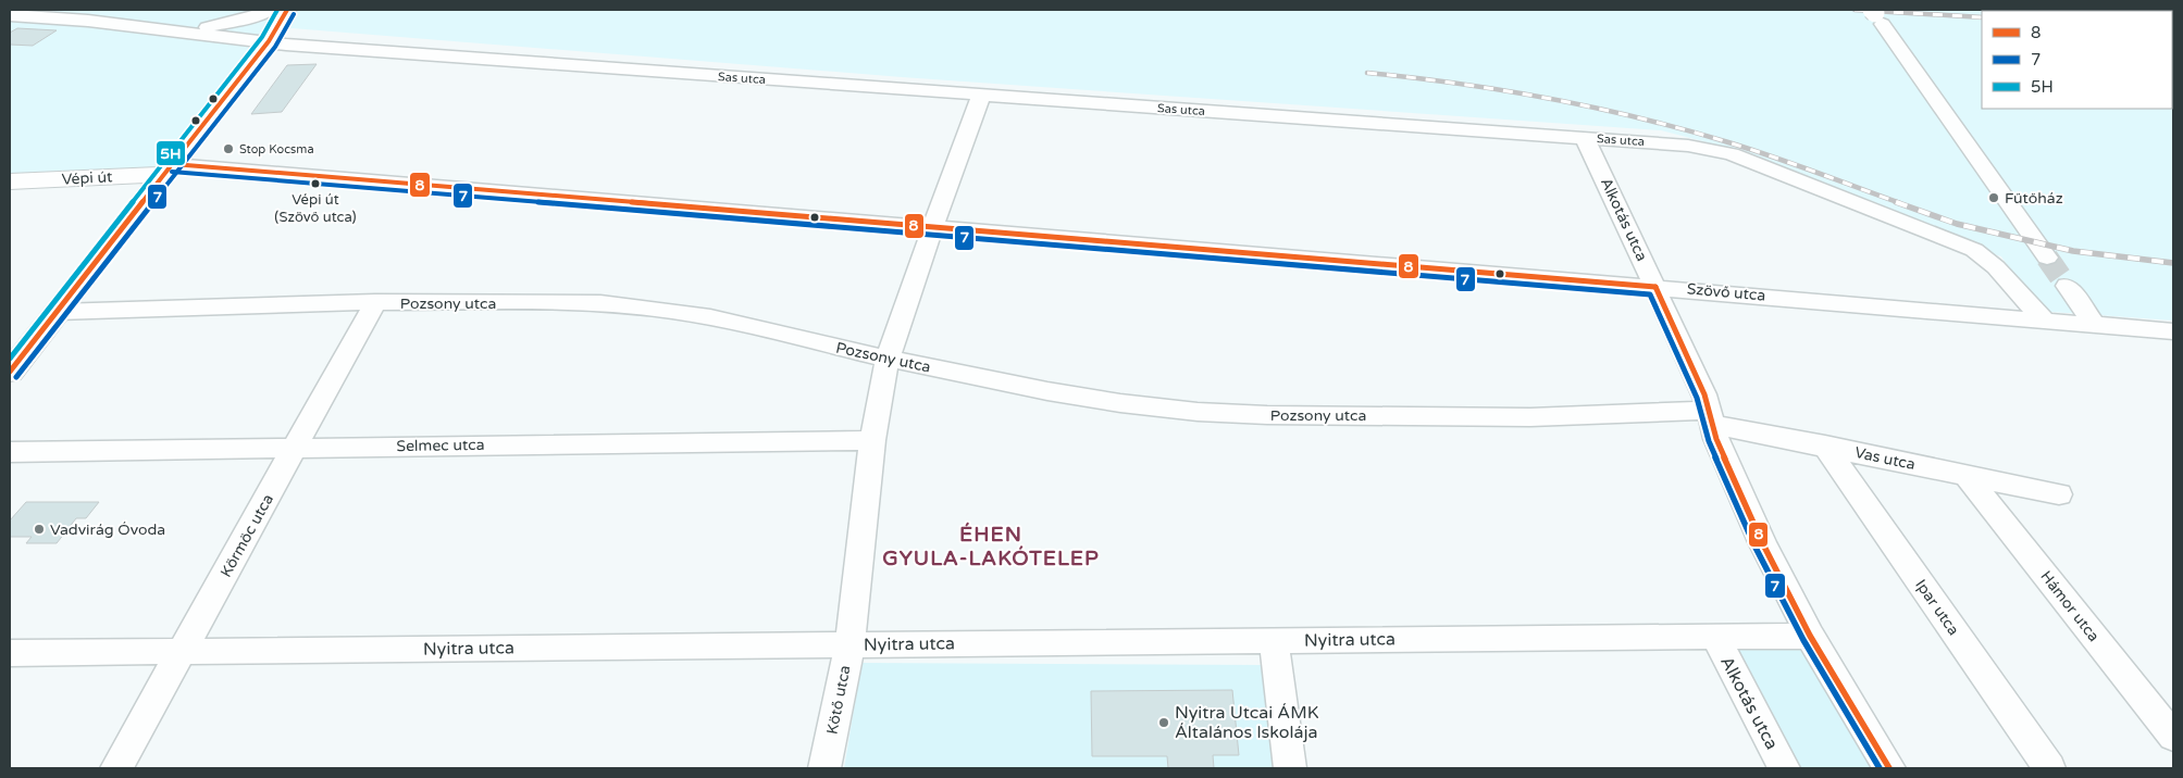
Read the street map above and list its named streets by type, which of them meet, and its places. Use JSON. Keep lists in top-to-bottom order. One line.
{"streets":{"street":["Sas utca","Vépi út","Alkotás utca","Szövő utca","Pozsony utca","Selmec utca","Vas utca","Körmöc utca","Hámor utca","Ipar utca","Nyitra utca","Kötő utca"]},"crossings":[["Sas utca","Alkotás utca"],["Sas utca","Szövő utca"],["Sas utca","Kötő utca"],["Vépi út","Szövő utca"],["Alkotás utca","Szövő utca"],["Alkotás utca","Pozsony utca"],["Alkotás utca","Vas utca"],["Alkotás utca","Nyitra utca"],["Szövő utca","Kötő utca"],["Pozsony utca","Vas utca"],["Pozsony utca","Körmöc utca"],["Pozsony utca","Kötő utca"],["Selmec utca","Körmöc utca"],["Selmec utca","Kötő utca"],["Vas utca","Hámor utca"],["Vas utca","Ipar utca"],["Körmöc utca","Nyitra utca"],["Nyitra utca","Kötő utca"]],"districts":["ÉHEN GYULA-LAKÓTELEP"],"places":["Stop Kocsma","Vépi út (Szövő utca)","Fűtőház","Vadvirág Óvoda","Nyitra Utcai ÁMK Általános Iskolája"],"lines":["transit line 8","transit line 5H","transit line 7"],"legend":["8","7","5H"]}
